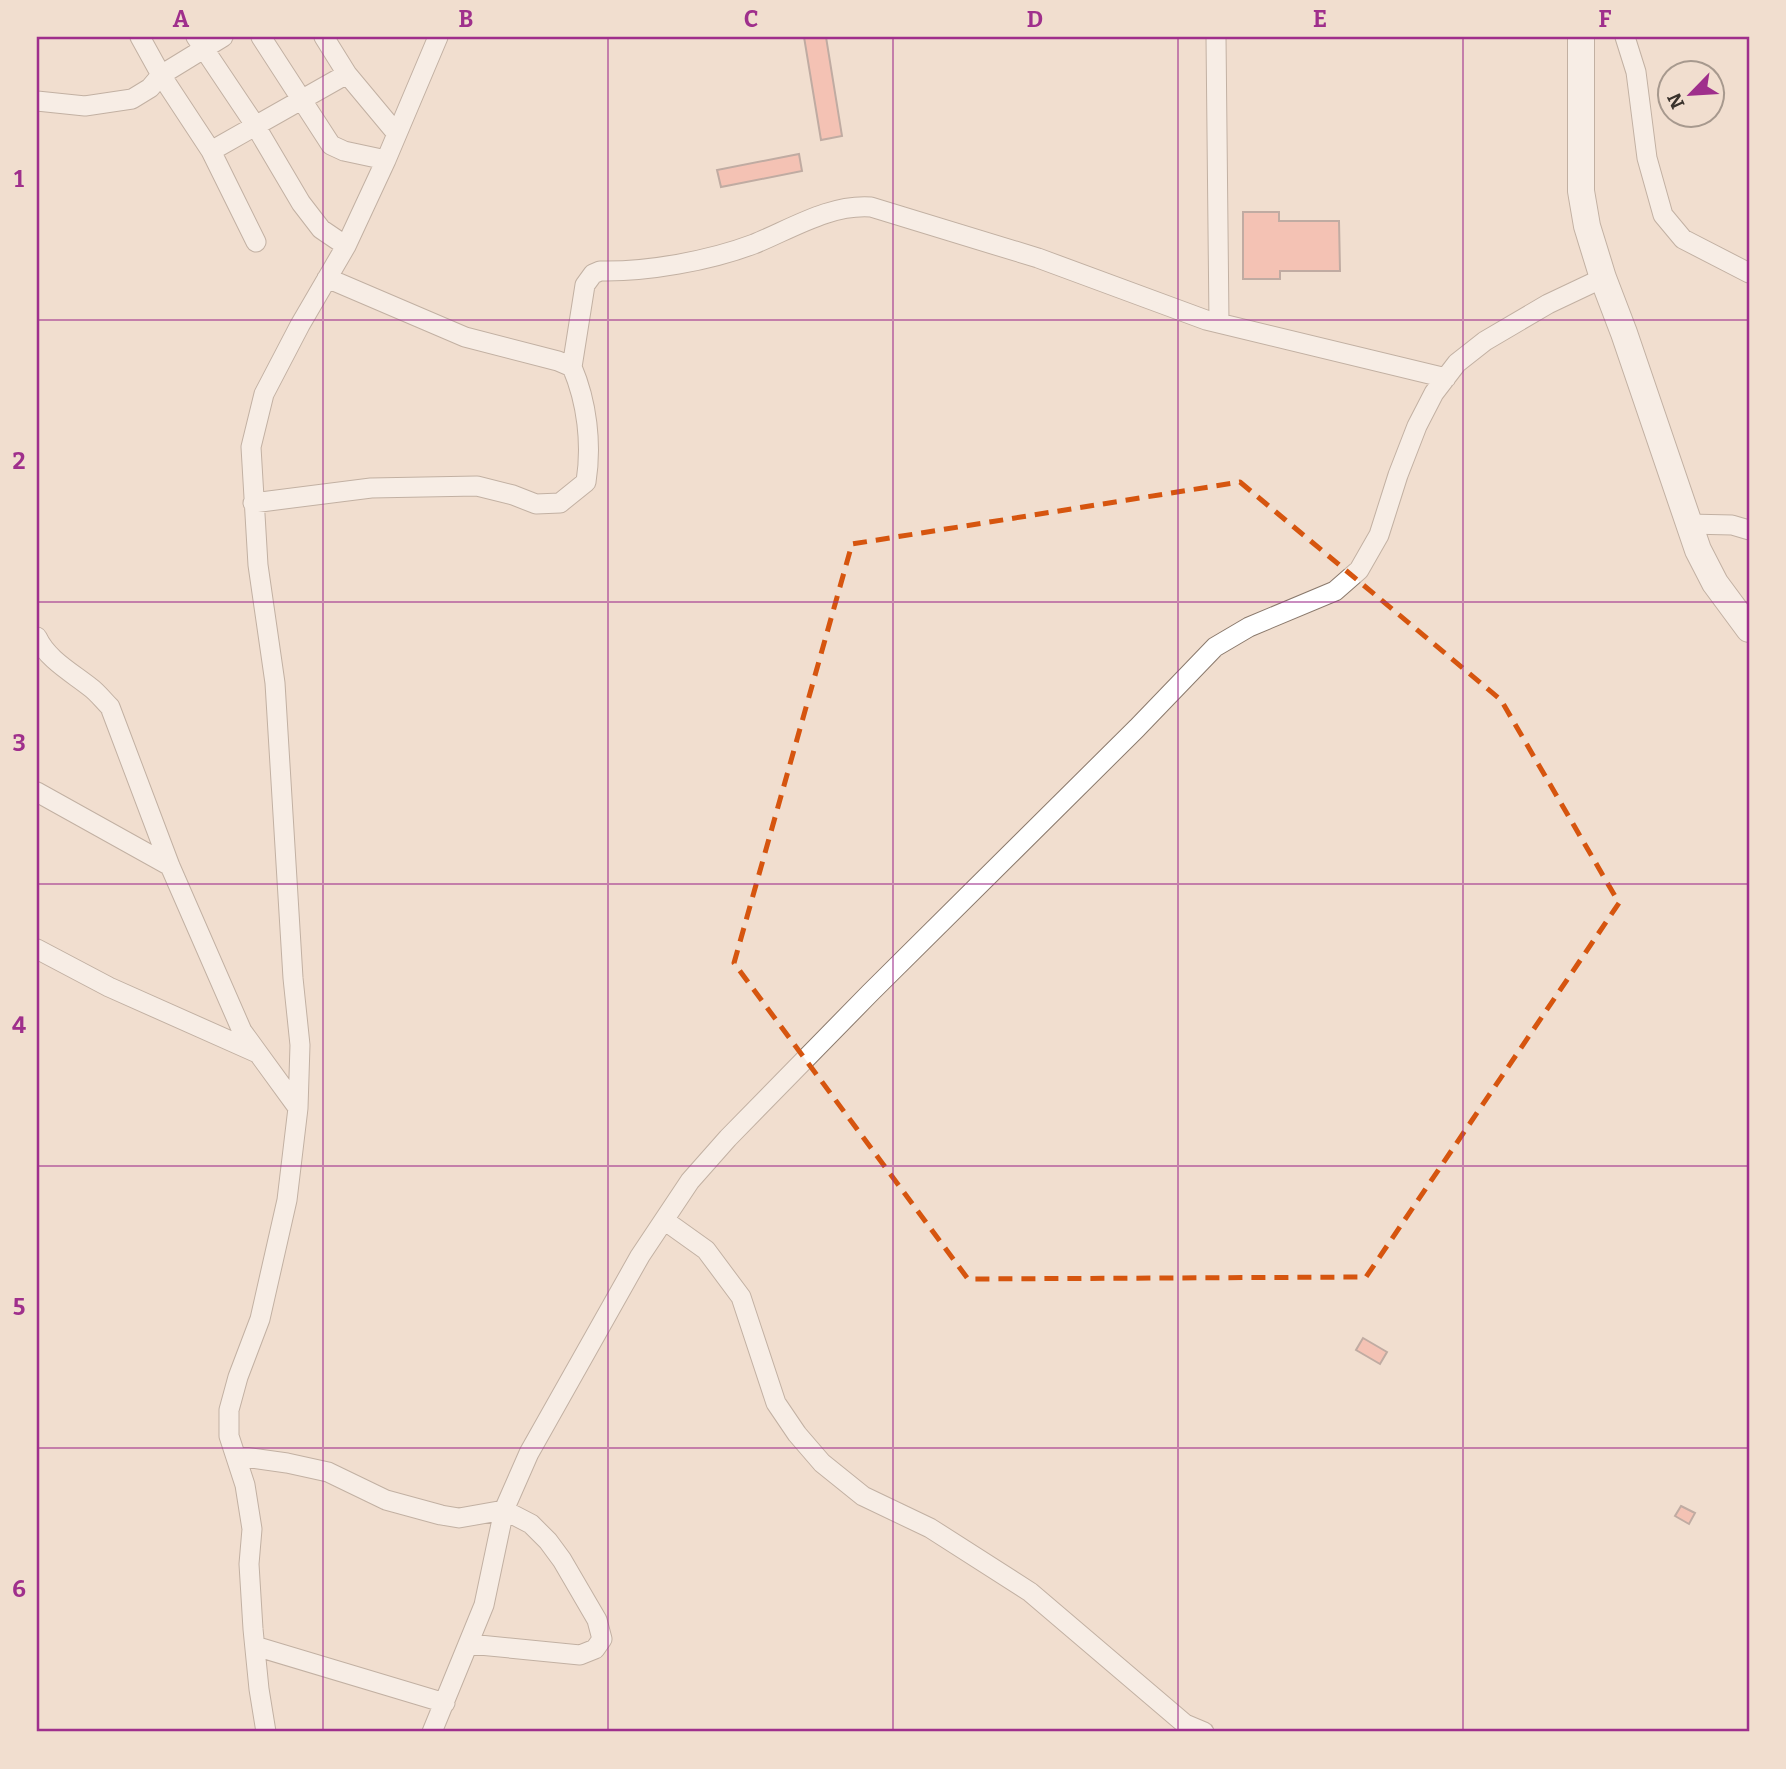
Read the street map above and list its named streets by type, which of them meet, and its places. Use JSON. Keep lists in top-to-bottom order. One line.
{"north":"bottom left","grid":{"columns":["A","B","C","D","E","F"],"rows":["1","2","3","4","5","6"]}}
